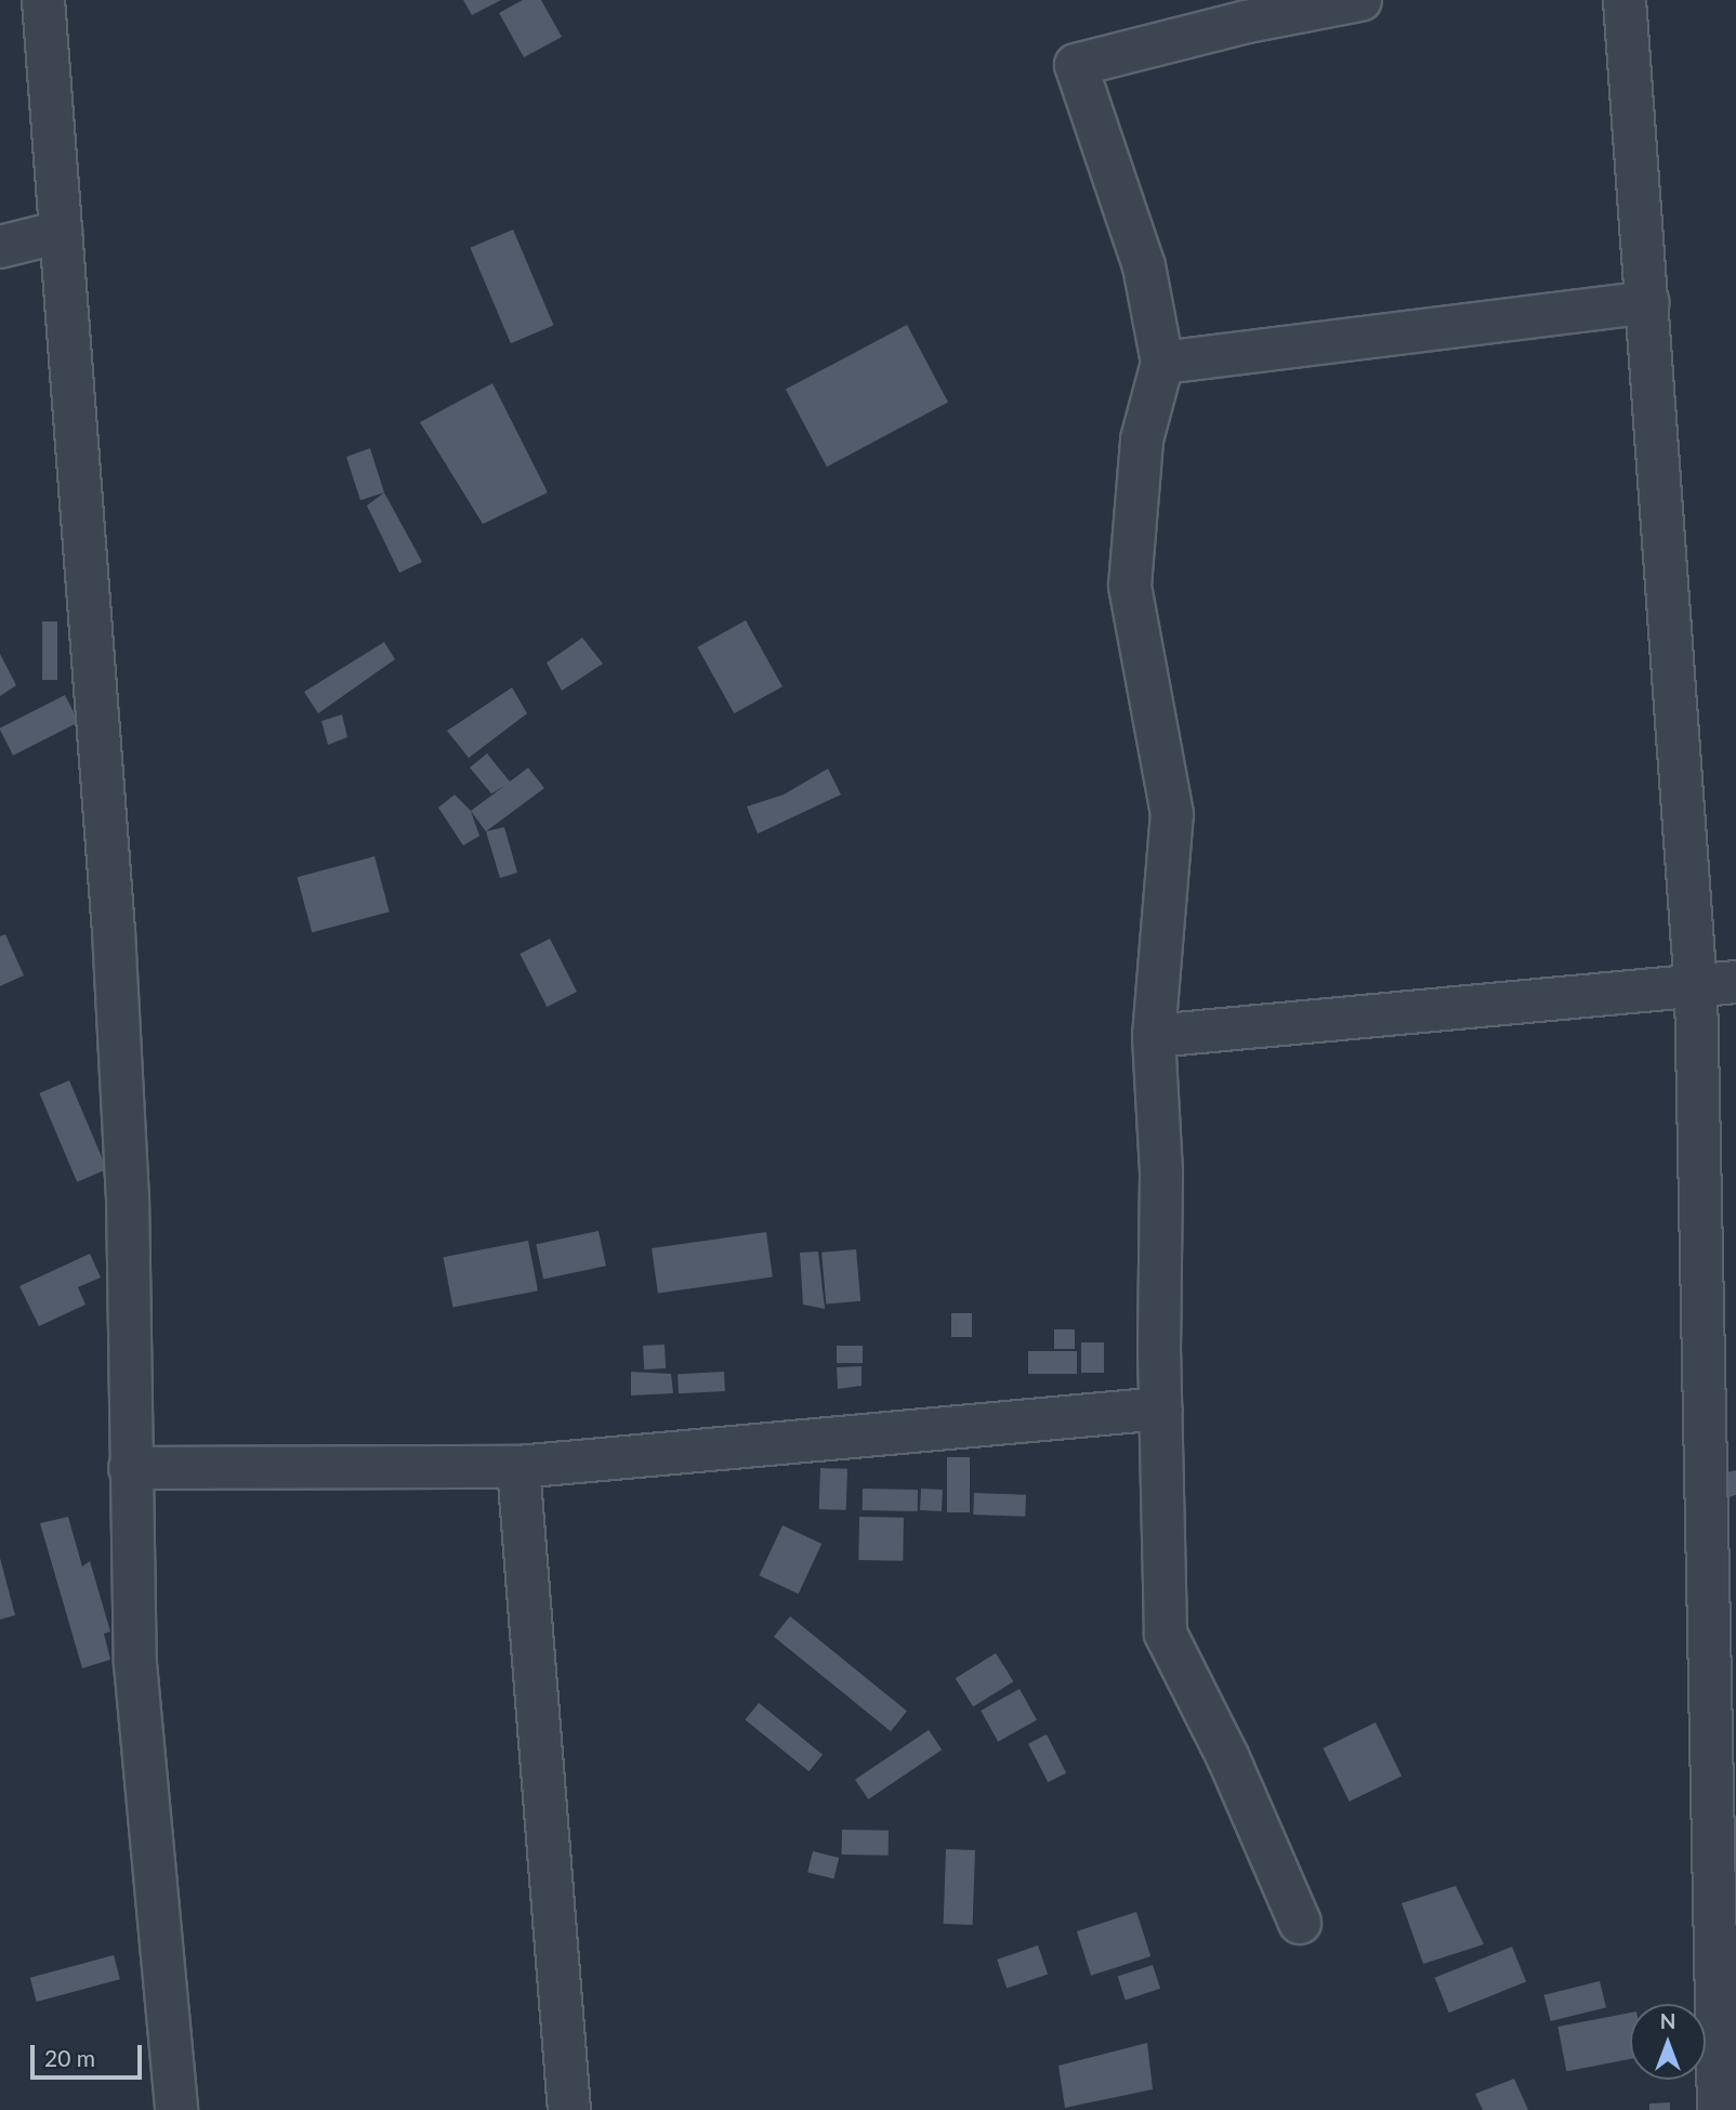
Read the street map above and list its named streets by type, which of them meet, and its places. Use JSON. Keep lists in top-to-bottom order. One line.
{"scale_bar":"20 m","north":"top"}
